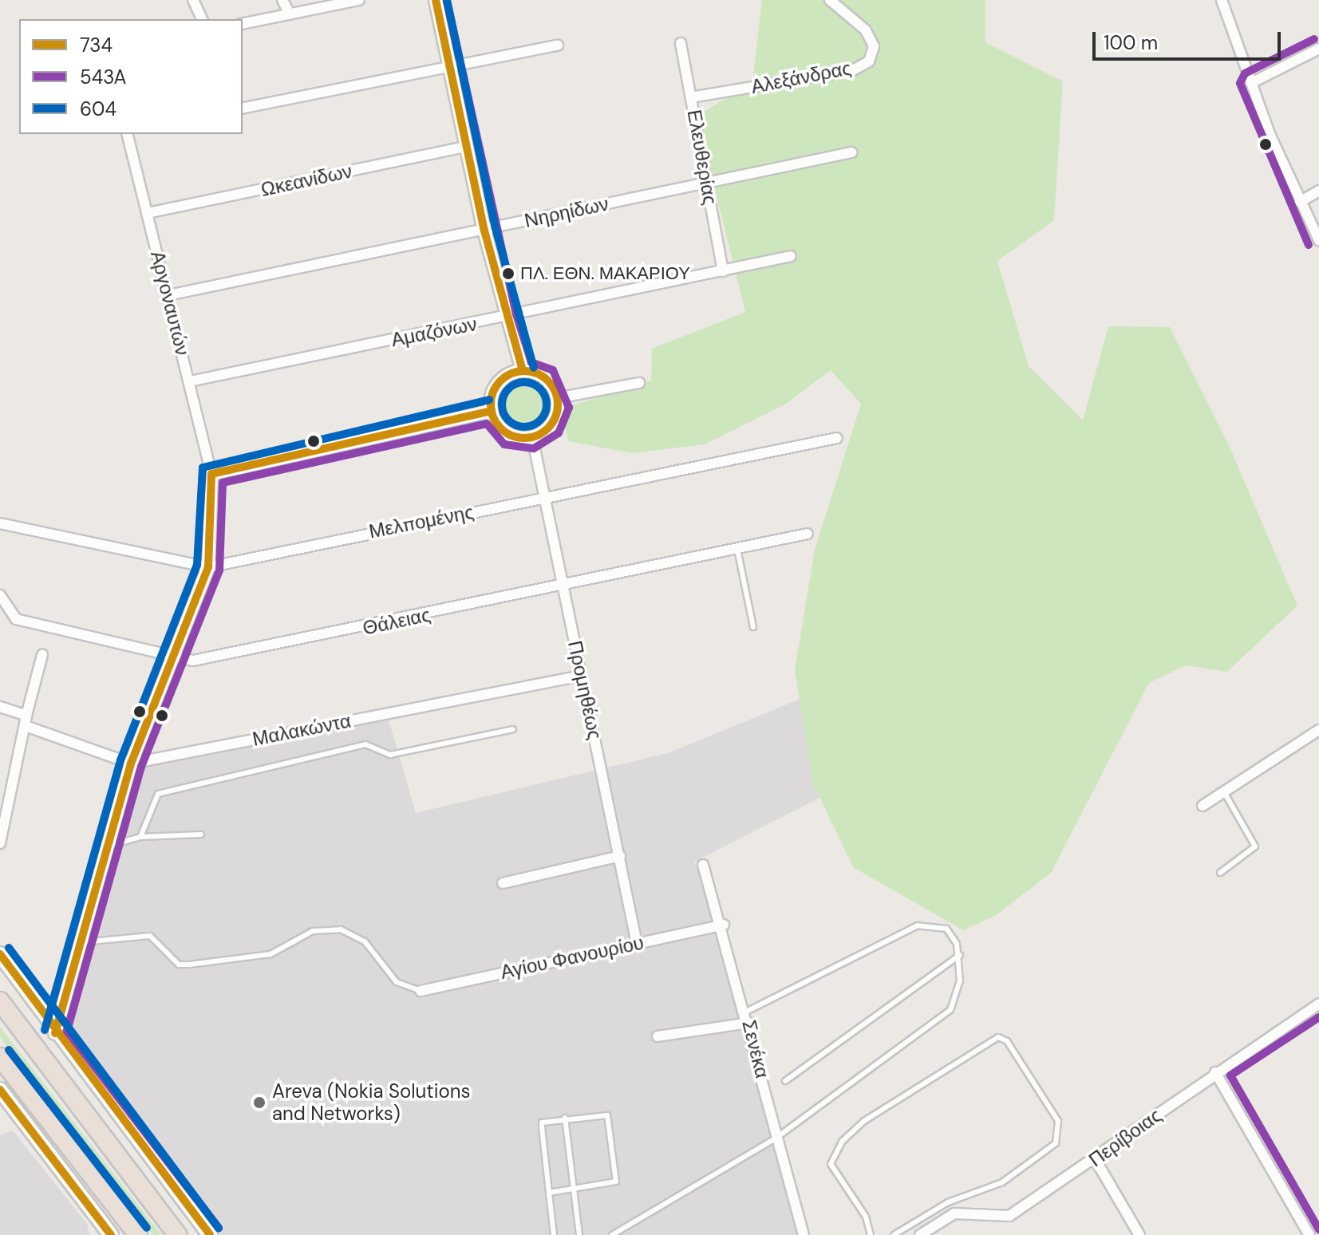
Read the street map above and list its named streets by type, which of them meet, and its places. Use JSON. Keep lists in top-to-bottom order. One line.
{"streets":{"street":["Αλεξάνδρας","Ελευθερίας","Ωκεανίδων","Νηρηίδων","Αργοναυτών","Αμαζόνων","Μελπομένης","Θάλειας","Προμηθέως","Μαλακώντα","Αγίου Φανουρίου","Σενέκα","Περίβοιας"]},"crossings":[["Αλεξάνδρας","Ελευθερίας"],["Ελευθερίας","Νηρηίδων"],["Ελευθερίας","Αμαζόνων"],["Ωκεανίδων","Αργοναυτών"],["Νηρηίδων","Αργοναυτών"],["Αργοναυτών","Αμαζόνων"],["Μελπομένης","Προμηθέως"],["Θάλειας","Προμηθέως"],["Προμηθέως","Μαλακώντα"],["Προμηθέως","Αγίου Φανουρίου"],["Αγίου Φανουρίου","Σενέκα"]],"places":["ΠΛ. ΕΘΝ. ΜΑΚΑΡΙΟΥ","Areva (Nokia Solutions and Networks)"],"lines":["transit line 734","transit line 543A","transit line 604"],"legend":["734","543A","604"],"scale_bar":"100 m"}
